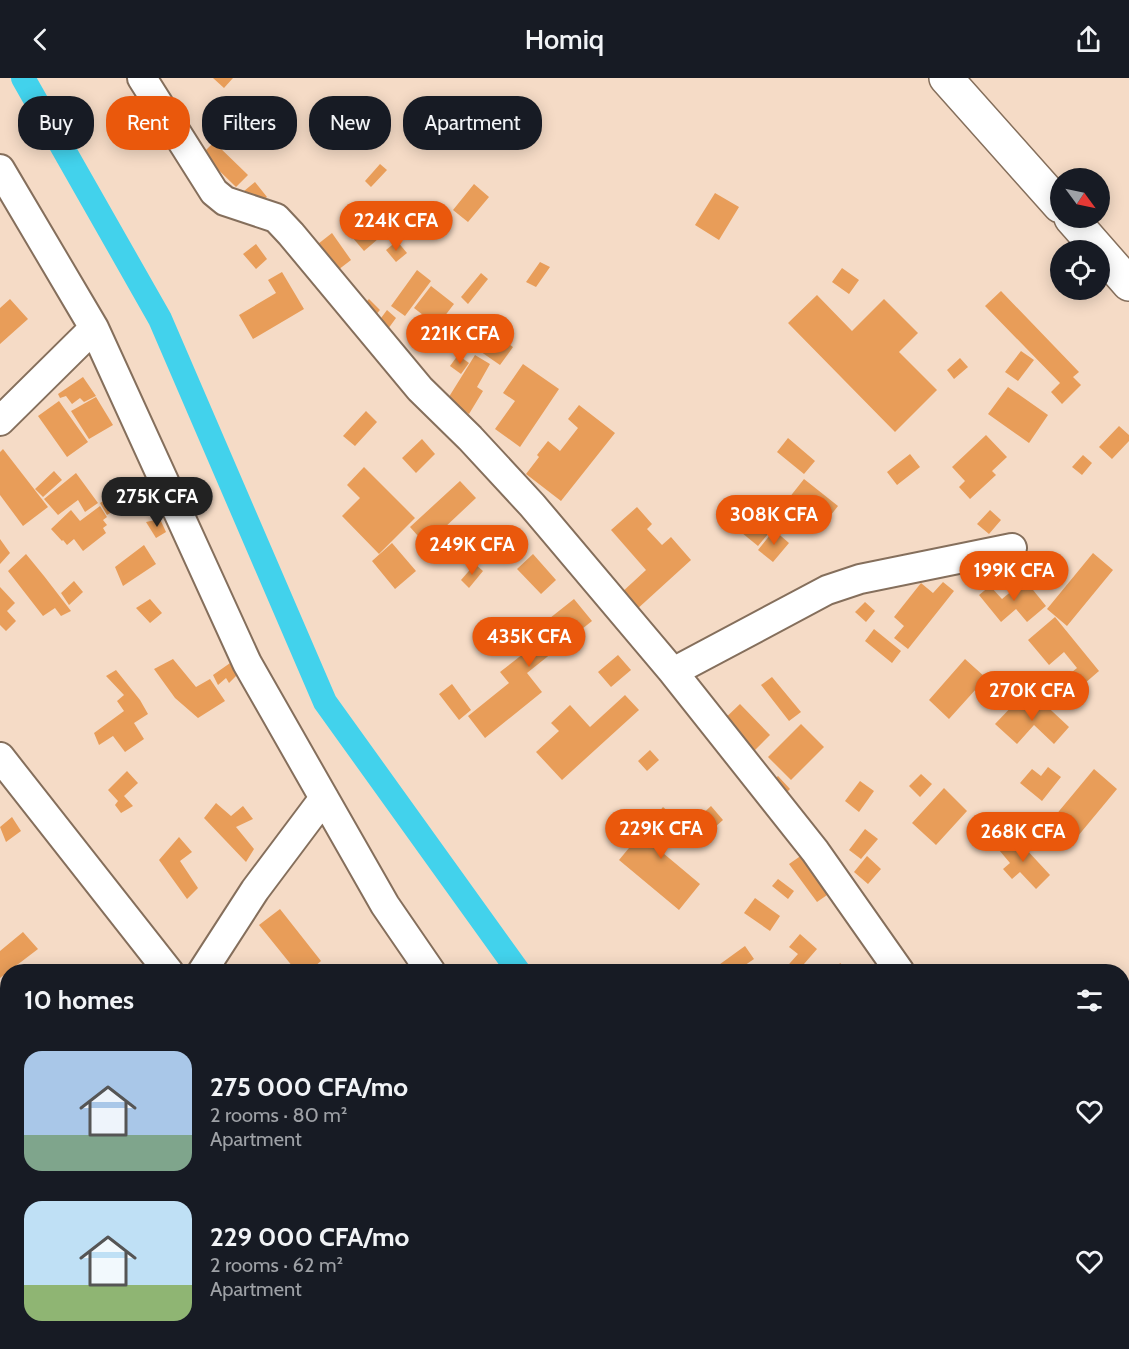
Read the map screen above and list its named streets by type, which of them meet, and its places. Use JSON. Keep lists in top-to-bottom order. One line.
{"north":"bottom right","page":{"header":"Homiq","chip":["Buy","Rent","Filters","New","Apartment"],"price":["224K CFA","221K CFA","275K CFA","308K CFA","249K CFA","199K CFA","435K CFA","270K CFA","229K CFA","268K CFA"],"heading":"10 homes","list":[{"name":"275 000 CFA/mo","note":"2 rooms · 80 m² · Apartment"},{"name":"229 000 CFA/mo","note":"2 rooms · 62 m² · Apartment"}]}}
